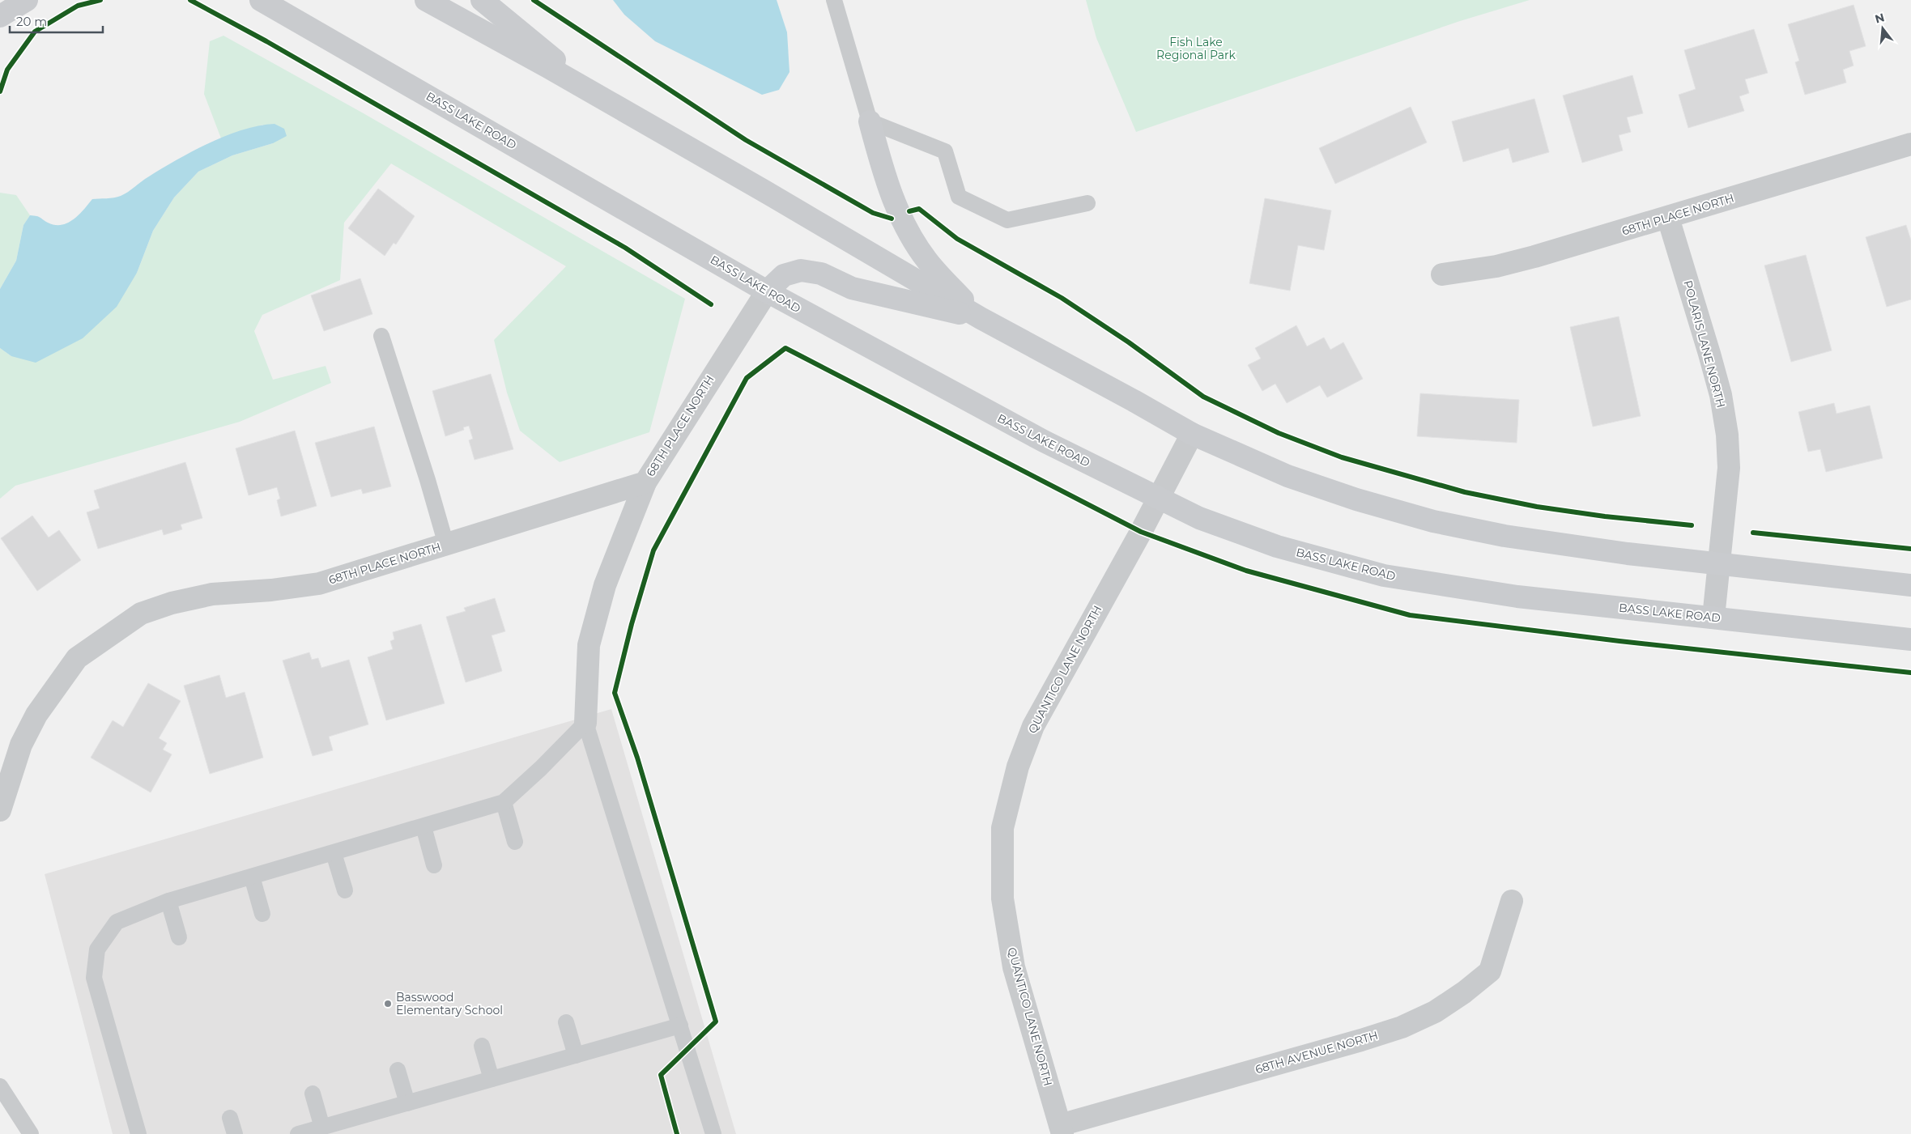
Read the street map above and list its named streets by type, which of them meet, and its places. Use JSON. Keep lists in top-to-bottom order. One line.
{"streets":{"main road":["BASS LAKE ROAD"],"street":["68TH PLACE NORTH","POLARIS LANE NORTH","QUANTICO LANE NORTH","68TH AVENUE NORTH"]},"crossings":[["BASS LAKE ROAD","68TH PLACE NORTH"],["BASS LAKE ROAD","POLARIS LANE NORTH"],["BASS LAKE ROAD","QUANTICO LANE NORTH"],["68TH PLACE NORTH","POLARIS LANE NORTH"],["QUANTICO LANE NORTH","68TH AVENUE NORTH"]],"parks":["Fish Lake Regional Park"],"places":["Basswood Elementary School"],"scale_bar":"20 m","north":"top"}
